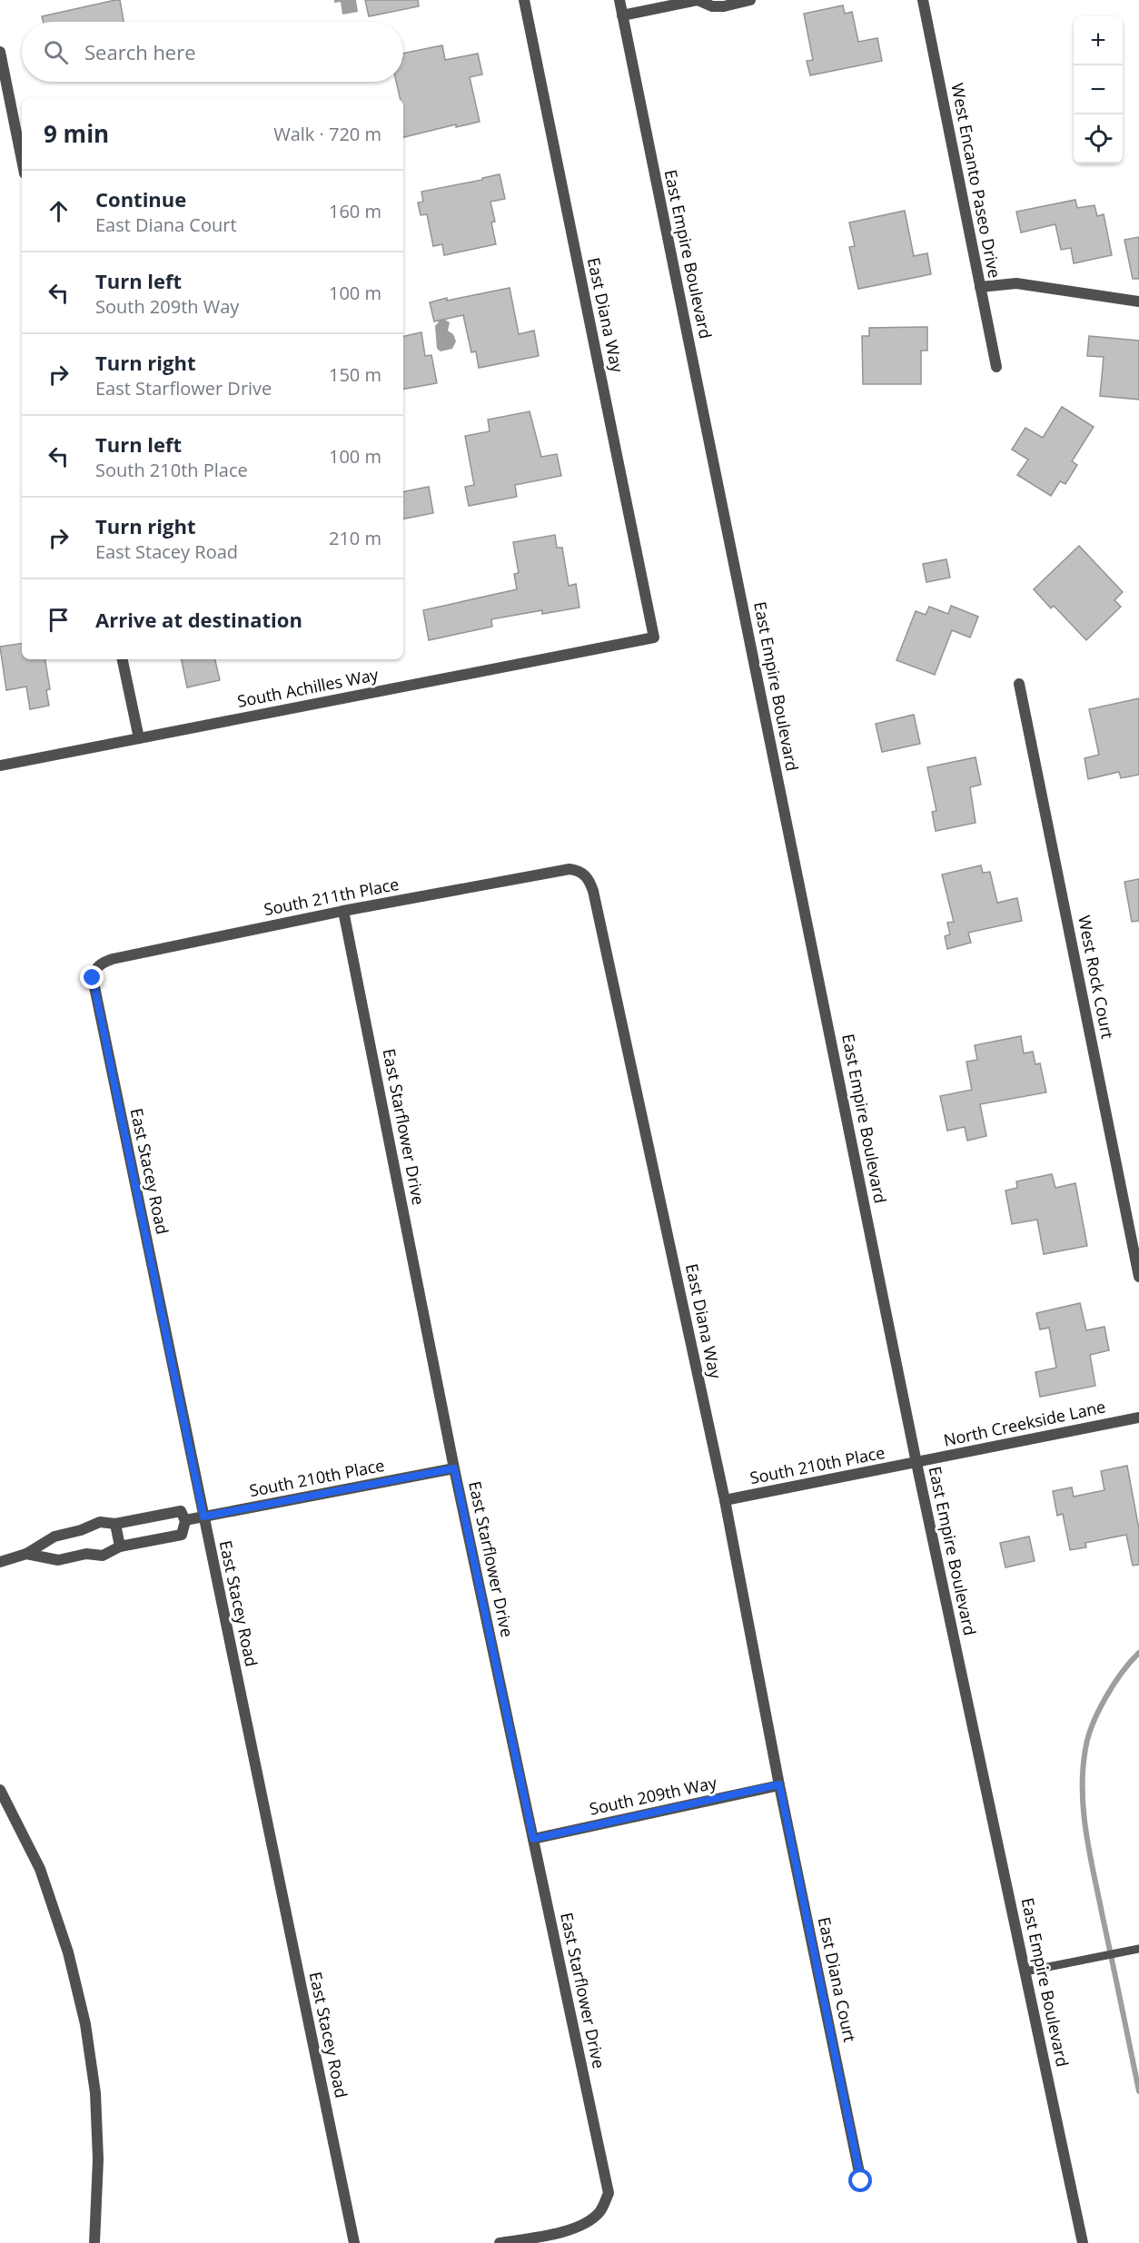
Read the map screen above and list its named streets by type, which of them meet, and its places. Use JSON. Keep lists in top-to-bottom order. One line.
{"streets":{"street":["West Encanto Paseo Drive","East Empire Boulevard","East Diana Way","South Achilles Way","South 211th Place","West Rock Court","East Starflower Drive","East Stacey Road","North Creekside Lane","South 210th Place","South 209th Way","East Diana Court"]},"crossings":[["East Empire Boulevard","North Creekside Lane"],["East Empire Boulevard","South 210th Place"],["East Diana Way","South Achilles Way"],["East Diana Way","South 211th Place"],["East Diana Way","South 210th Place"],["East Diana Way","South 209th Way"],["East Diana Way","East Diana Court"],["South 211th Place","East Starflower Drive"],["South 211th Place","East Stacey Road"],["East Starflower Drive","South 210th Place"],["East Starflower Drive","South 209th Way"],["East Stacey Road","South 210th Place"],["North Creekside Lane","South 210th Place"],["South 209th Way","East Diana Court"]],"page":{"map_buttons":["+","−"],"search":"Search here","heading":["9 min","Walk · 720 m"],"list":[["Continue","East Diana Court","160 m"],["Turn left","South 209th Way","100 m"],["Turn right","East Starflower Drive","150 m"],["Turn left","South 210th Place","100 m"],["Turn right","East Stacey Road","210 m"],"Arrive at destination"]}}
